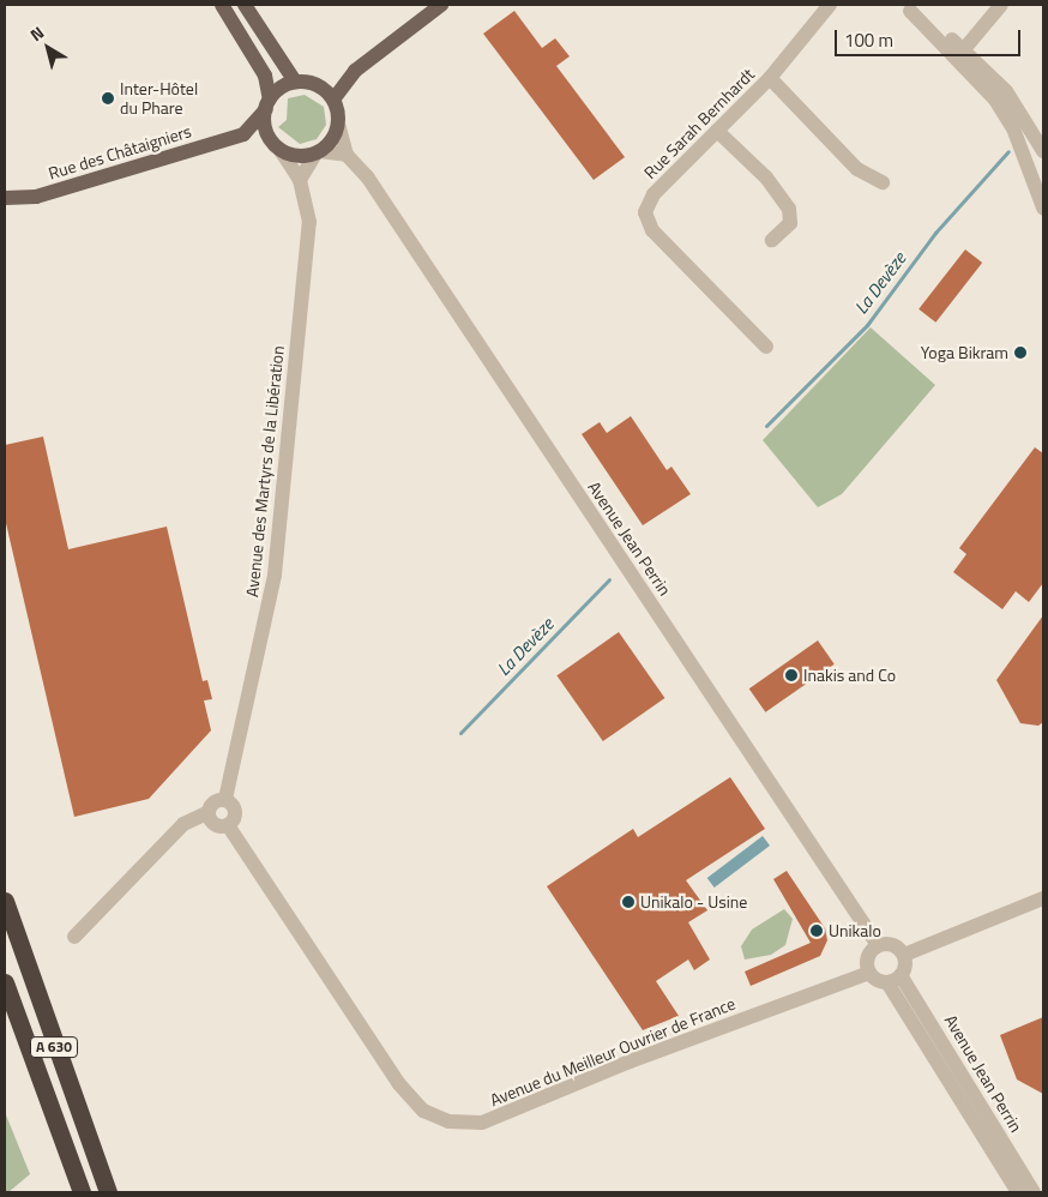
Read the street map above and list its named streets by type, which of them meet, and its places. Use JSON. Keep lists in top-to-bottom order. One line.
{"streets":{"highway":["A 630"],"main road":["Rue des Châtaigniers"],"street":["Rue Sarah Bernhardt","Avenue des Martyrs de la Libération","Avenue Jean Perrin","Avenue du Meilleur Ouvrier de France"]},"crossings":[["Avenue des Martyrs de la Libération","Avenue Jean Perrin"],["Avenue des Martyrs de la Libération","Avenue du Meilleur Ouvrier de France"],["Avenue Jean Perrin","Avenue du Meilleur Ouvrier de France"]],"water":["La Devèze"],"places":["Inter-Hôtel du Phare","Yoga Bikram","Inakis and Co","Unikalo - Usine","Unikalo"],"scale_bar":"100 m","north":"top left"}
